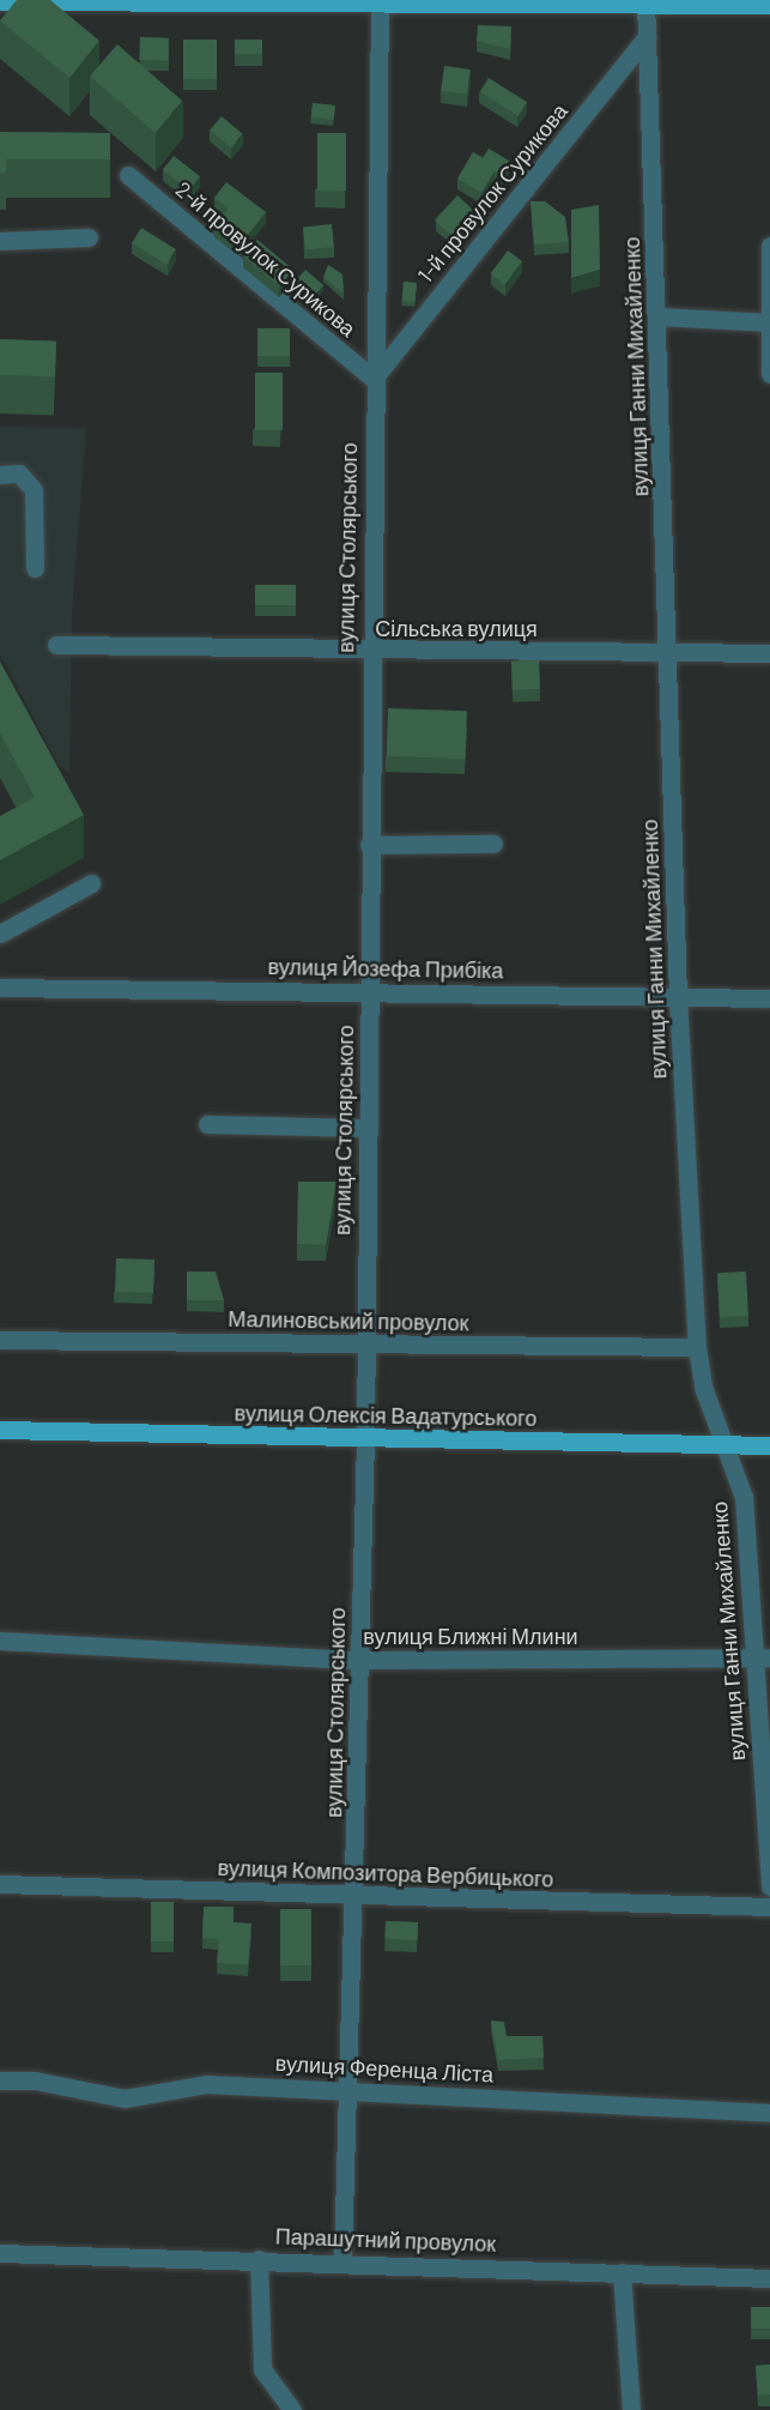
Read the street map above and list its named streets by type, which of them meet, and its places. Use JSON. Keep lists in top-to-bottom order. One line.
{"streets":{"main road":["вулиця Олексія Вадатурського"],"street":["1-й провулок Сурикова","2-й провулок Сурикова","вулиця Ганни Михайленко","вулиця Столярського","Сільська вулиця","вулиця Йозефа Прибіка","Малиновський провулок","вулиця Ближні Млини","вулиця Композитора Вербицького","вулиця Ференца Ліста","Парашутний провулок"]},"crossings":[["1-й провулок Сурикова","2-й провулок Сурикова"],["1-й провулок Сурикова","вулиця Ганни Михайленко"],["1-й провулок Сурикова","вулиця Столярського"],["2-й провулок Сурикова","вулиця Столярського"],["вулиця Ганни Михайленко","Сільська вулиця"],["вулиця Ганни Михайленко","вулиця Йозефа Прибіка"],["вулиця Ганни Михайленко","Малиновський провулок"],["вулиця Ганни Михайленко","вулиця Олексія Вадатурського"],["вулиця Ганни Михайленко","вулиця Ближні Млини"],["вулиця Столярського","Сільська вулиця"],["вулиця Столярського","вулиця Йозефа Прибіка"],["вулиця Столярського","Малиновський провулок"],["вулиця Столярського","вулиця Олексія Вадатурського"],["вулиця Столярського","вулиця Ближні Млини"],["вулиця Столярського","вулиця Композитора Вербицького"],["вулиця Столярського","вулиця Ференца Ліста"],["вулиця Столярського","Парашутний провулок"]]}
